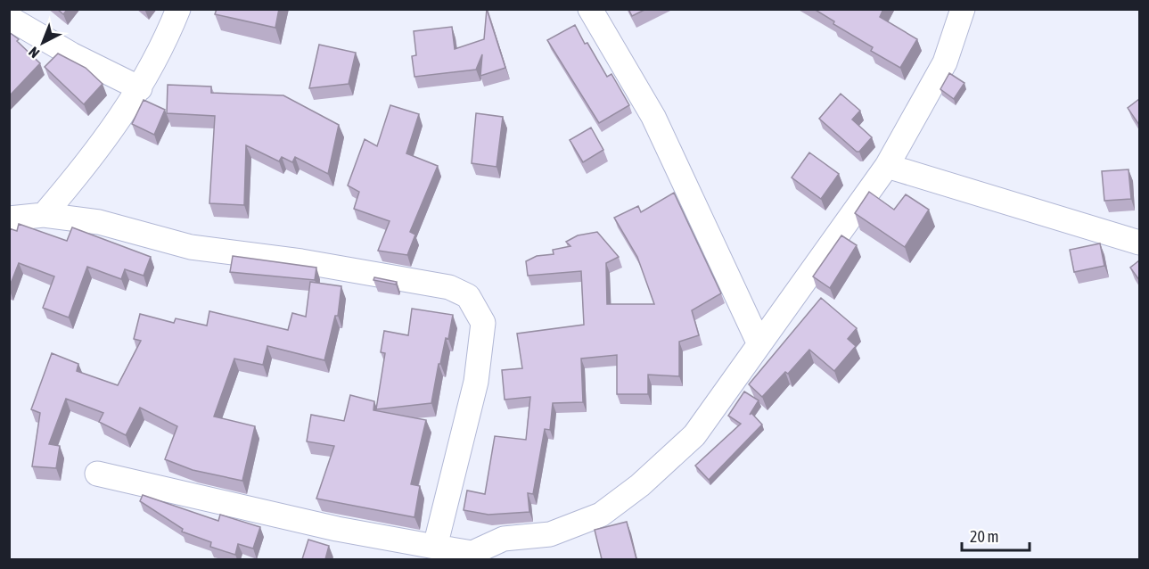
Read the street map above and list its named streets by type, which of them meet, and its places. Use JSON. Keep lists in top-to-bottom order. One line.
{"scale_bar":"20 m","north":"bottom left"}
